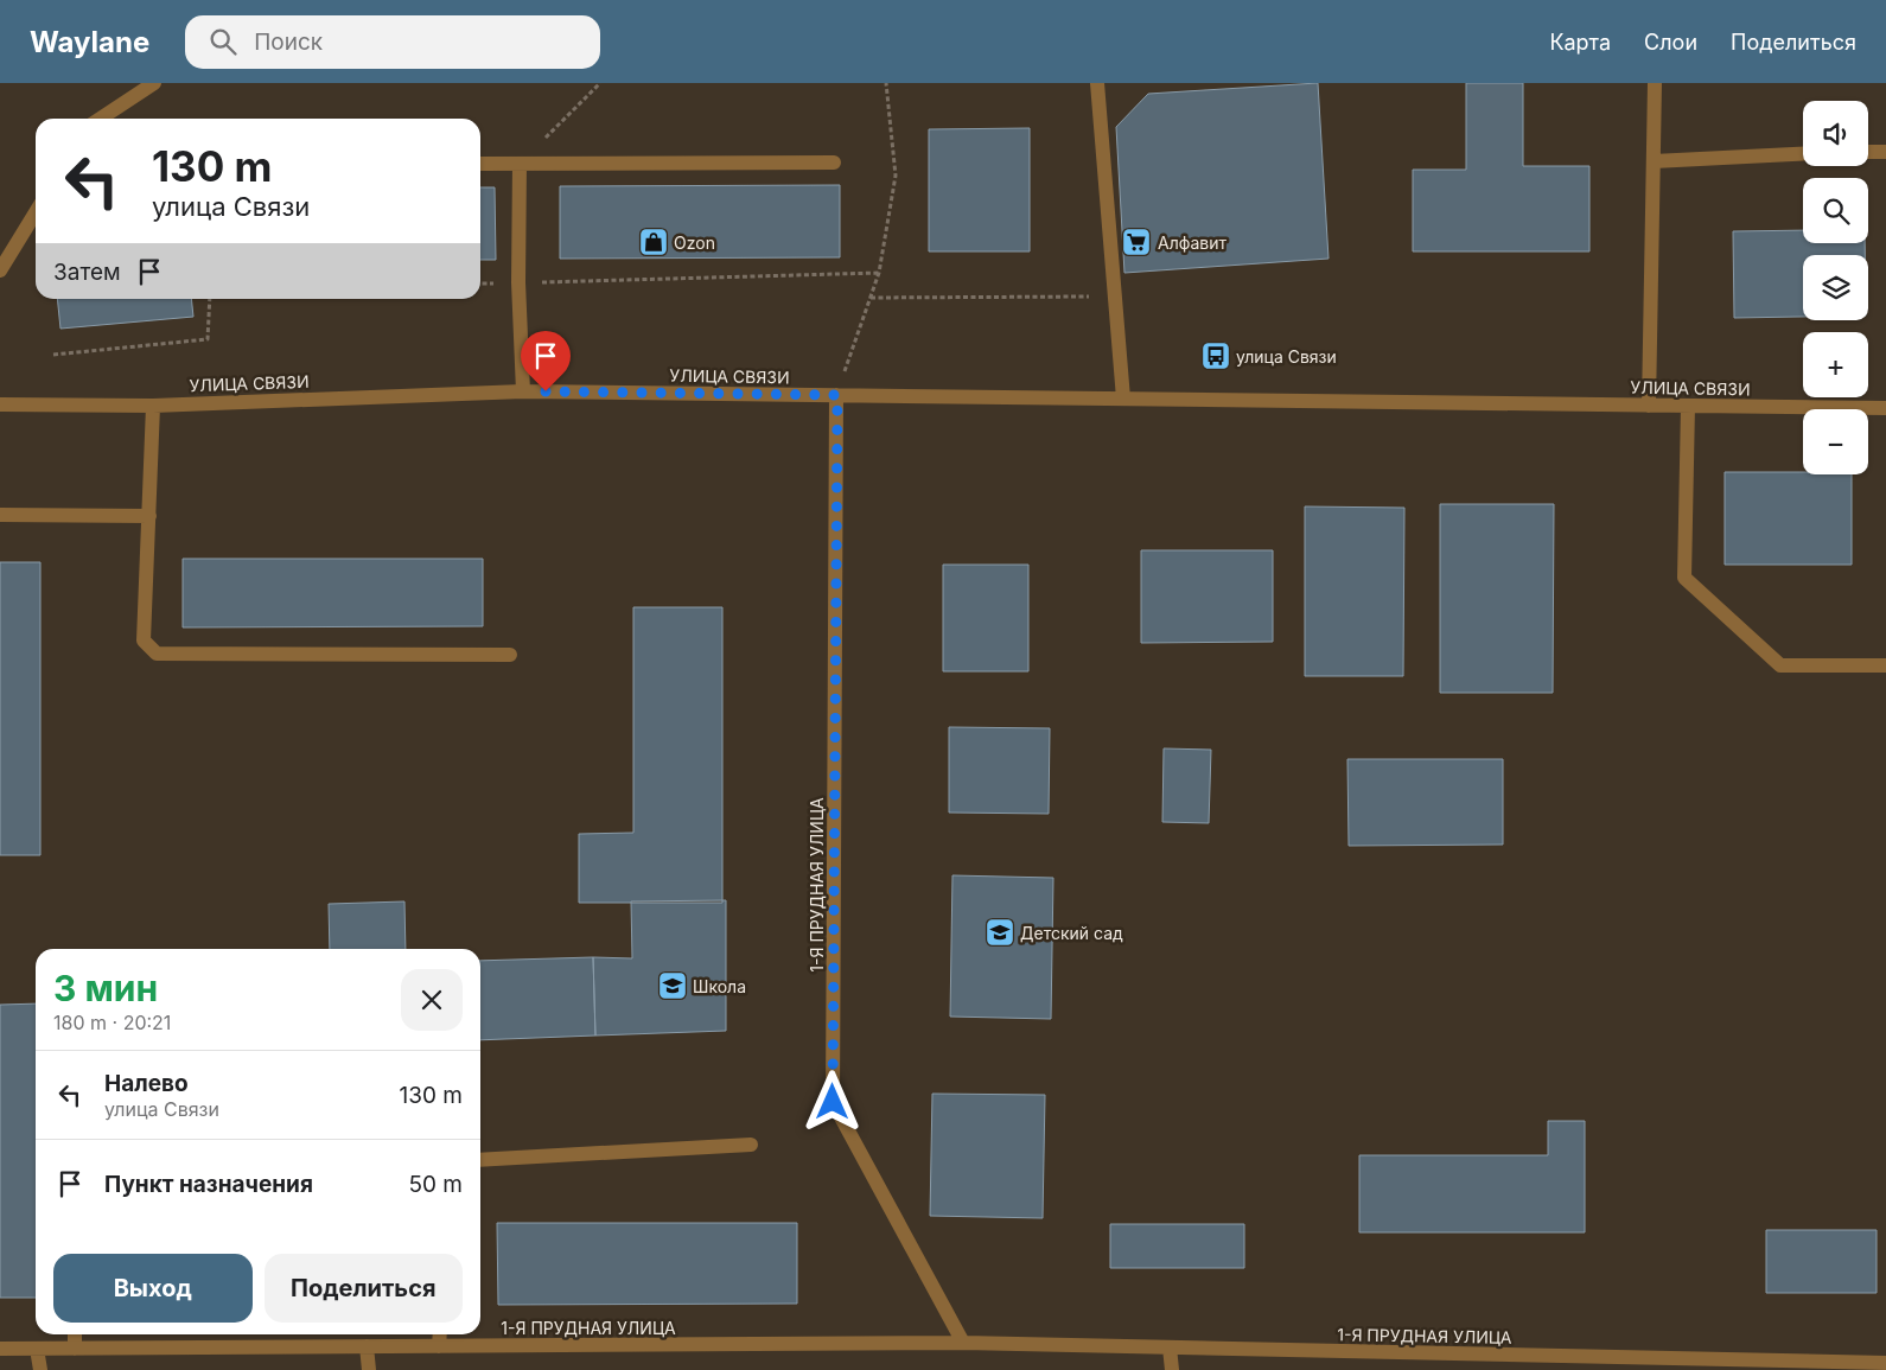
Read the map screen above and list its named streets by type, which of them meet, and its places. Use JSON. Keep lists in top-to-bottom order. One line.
{"streets":{"street":["УЛИЦА СВЯЗИ","1-Я ПРУДНАЯ УЛИЦА"]},"crossings":[["УЛИЦА СВЯЗИ","1-Я ПРУДНАЯ УЛИЦА"]],"places":{"shop":["Ozon"],"supermarket":["Алфавит"],"bus stop":["улица Связи"],"school or university":["Детский сад","Школа"]},"page":{"header":"Waylane","search":"Поиск","nav":["Карта","Слои","Поделиться"],"map_buttons":["+","−"],"turn":["130 m","улица Связи"],"then":"Затем","heading":["3 мин","180 m · 20:21"],"list":[{"name":"Налево","note":"улица Связи","value":"130 m"},{"name":"Пункт назначения","value":"50 m"}],"buttons":["Выход","Поделиться"]}}
